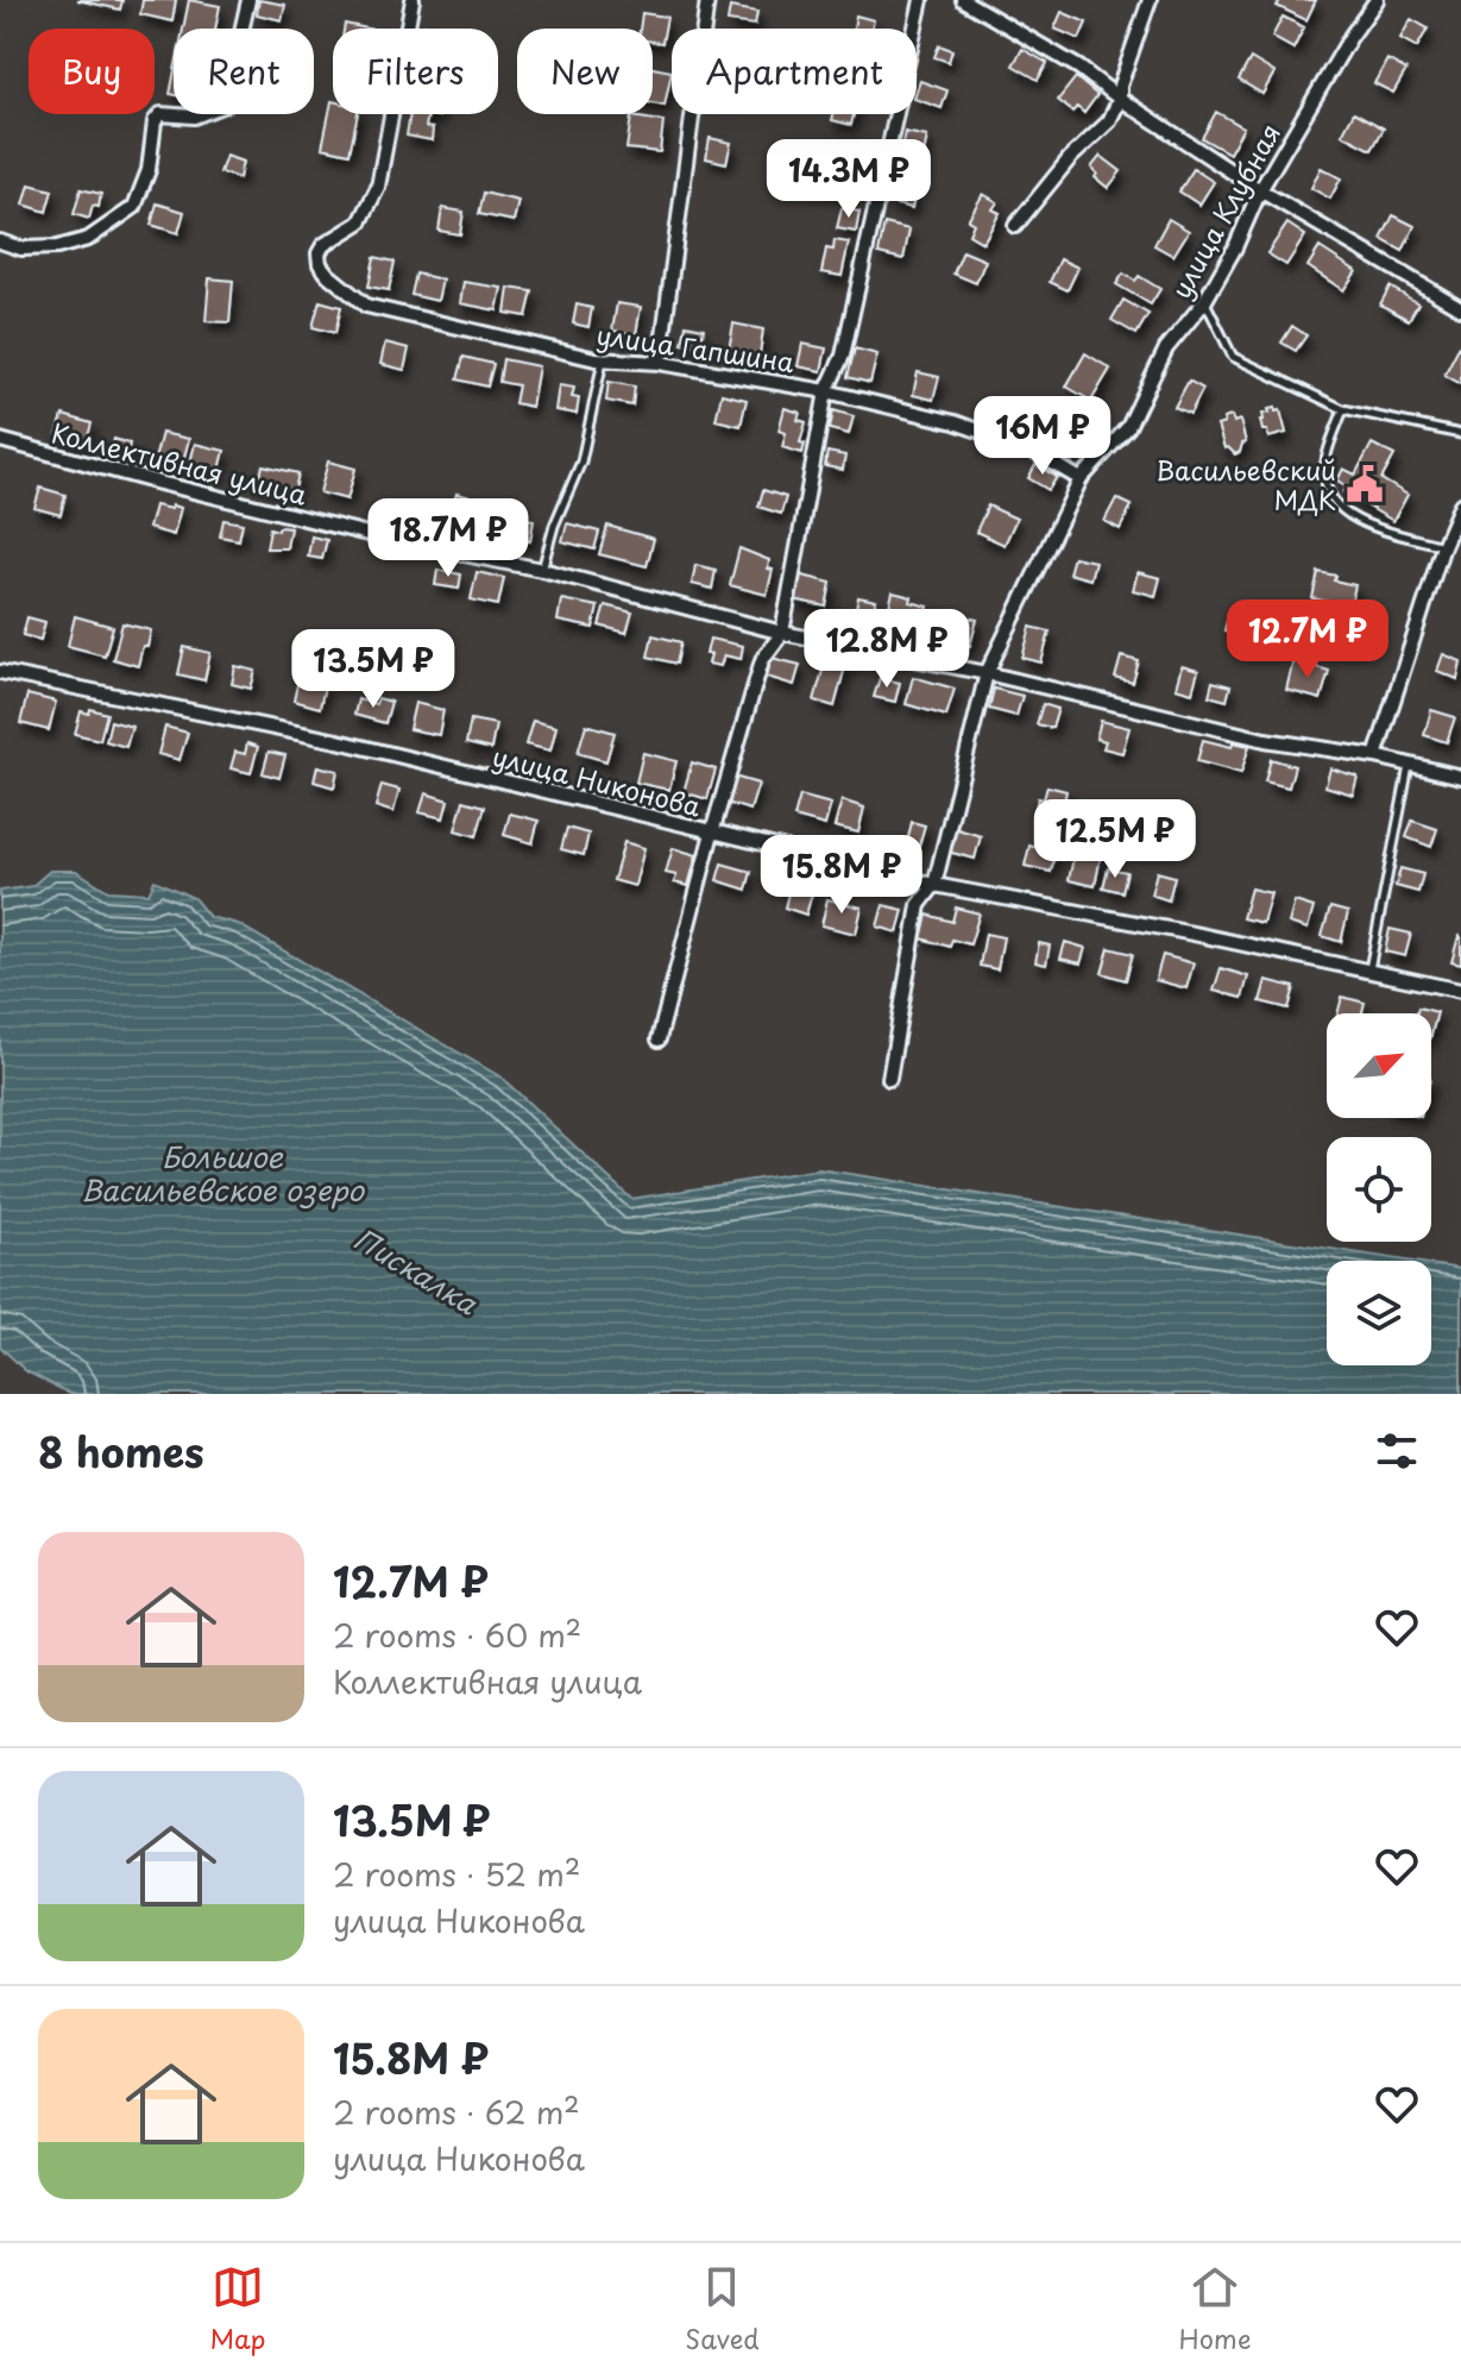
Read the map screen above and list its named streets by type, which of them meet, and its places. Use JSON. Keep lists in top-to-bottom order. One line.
{"streets":{"street":["улица Клубная","улица Гапшина","Коллективная улица","улица Никонова"]},"crossings":[["улица Клубная","улица Гапшина"],["улица Клубная","Коллективная улица"],["улица Клубная","улица Никонова"]],"water":["Большое Васильевское озеро","Пискалка"],"places":{"public building":["Васильевский МДК"]},"north":"top right","page":{"chip":["Buy","Rent","Filters","New","Apartment"],"price":["14.3M ₽","16M ₽","18.7M ₽","12.7M ₽","12.8M ₽","13.5M ₽","12.5M ₽","15.8M ₽"],"heading":"8 homes","list":[{"name":"12.7M ₽","note":"2 rooms · 60 m² · Коллективная улица"},{"name":"13.5M ₽","note":"2 rooms · 52 m² · улица Никонова"},{"name":"15.8M ₽","note":"2 rooms · 62 m² · улица Никонова"}],"tabs":["Map","Saved","Home"]}}
